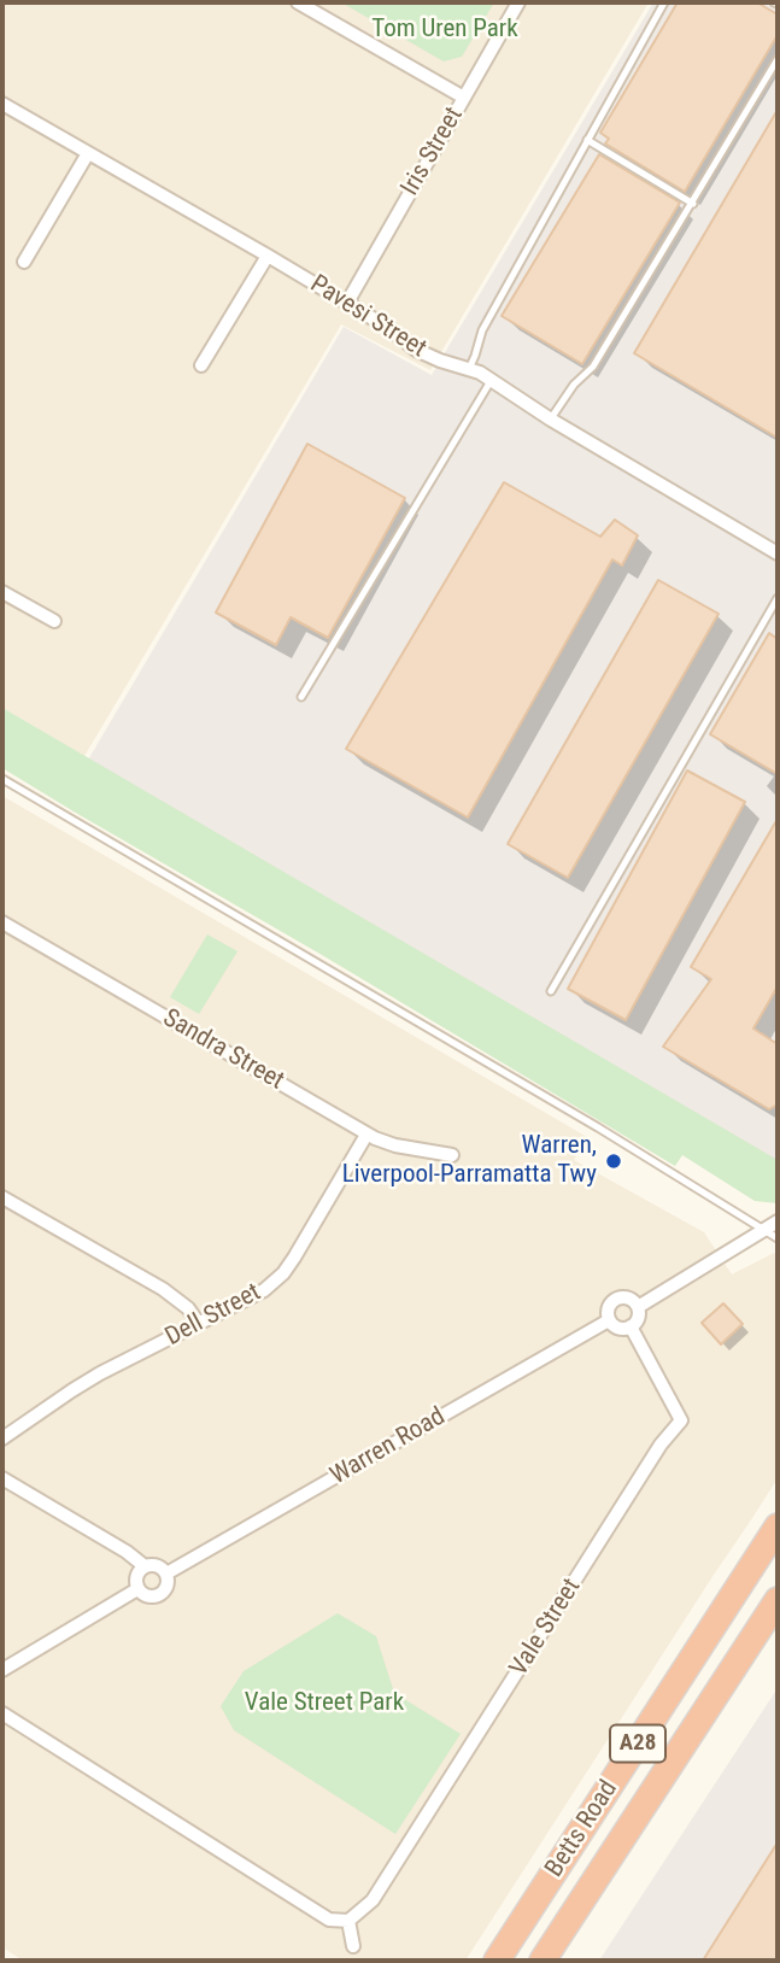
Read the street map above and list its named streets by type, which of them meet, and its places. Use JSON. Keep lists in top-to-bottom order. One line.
{"streets":{"highway":["A28","Betts Road"],"street":["Iris Street","Pavesi Street","Sandra Street","Dell Street","Warren Road","Vale Street"]},"crossings":[["Iris Street","Pavesi Street"],["Sandra Street","Dell Street"],["Warren Road","Vale Street"]],"parks":["Tom Uren Park","Vale Street Park"],"places":["Warren, Liverpool-Parramatta Twy"]}
